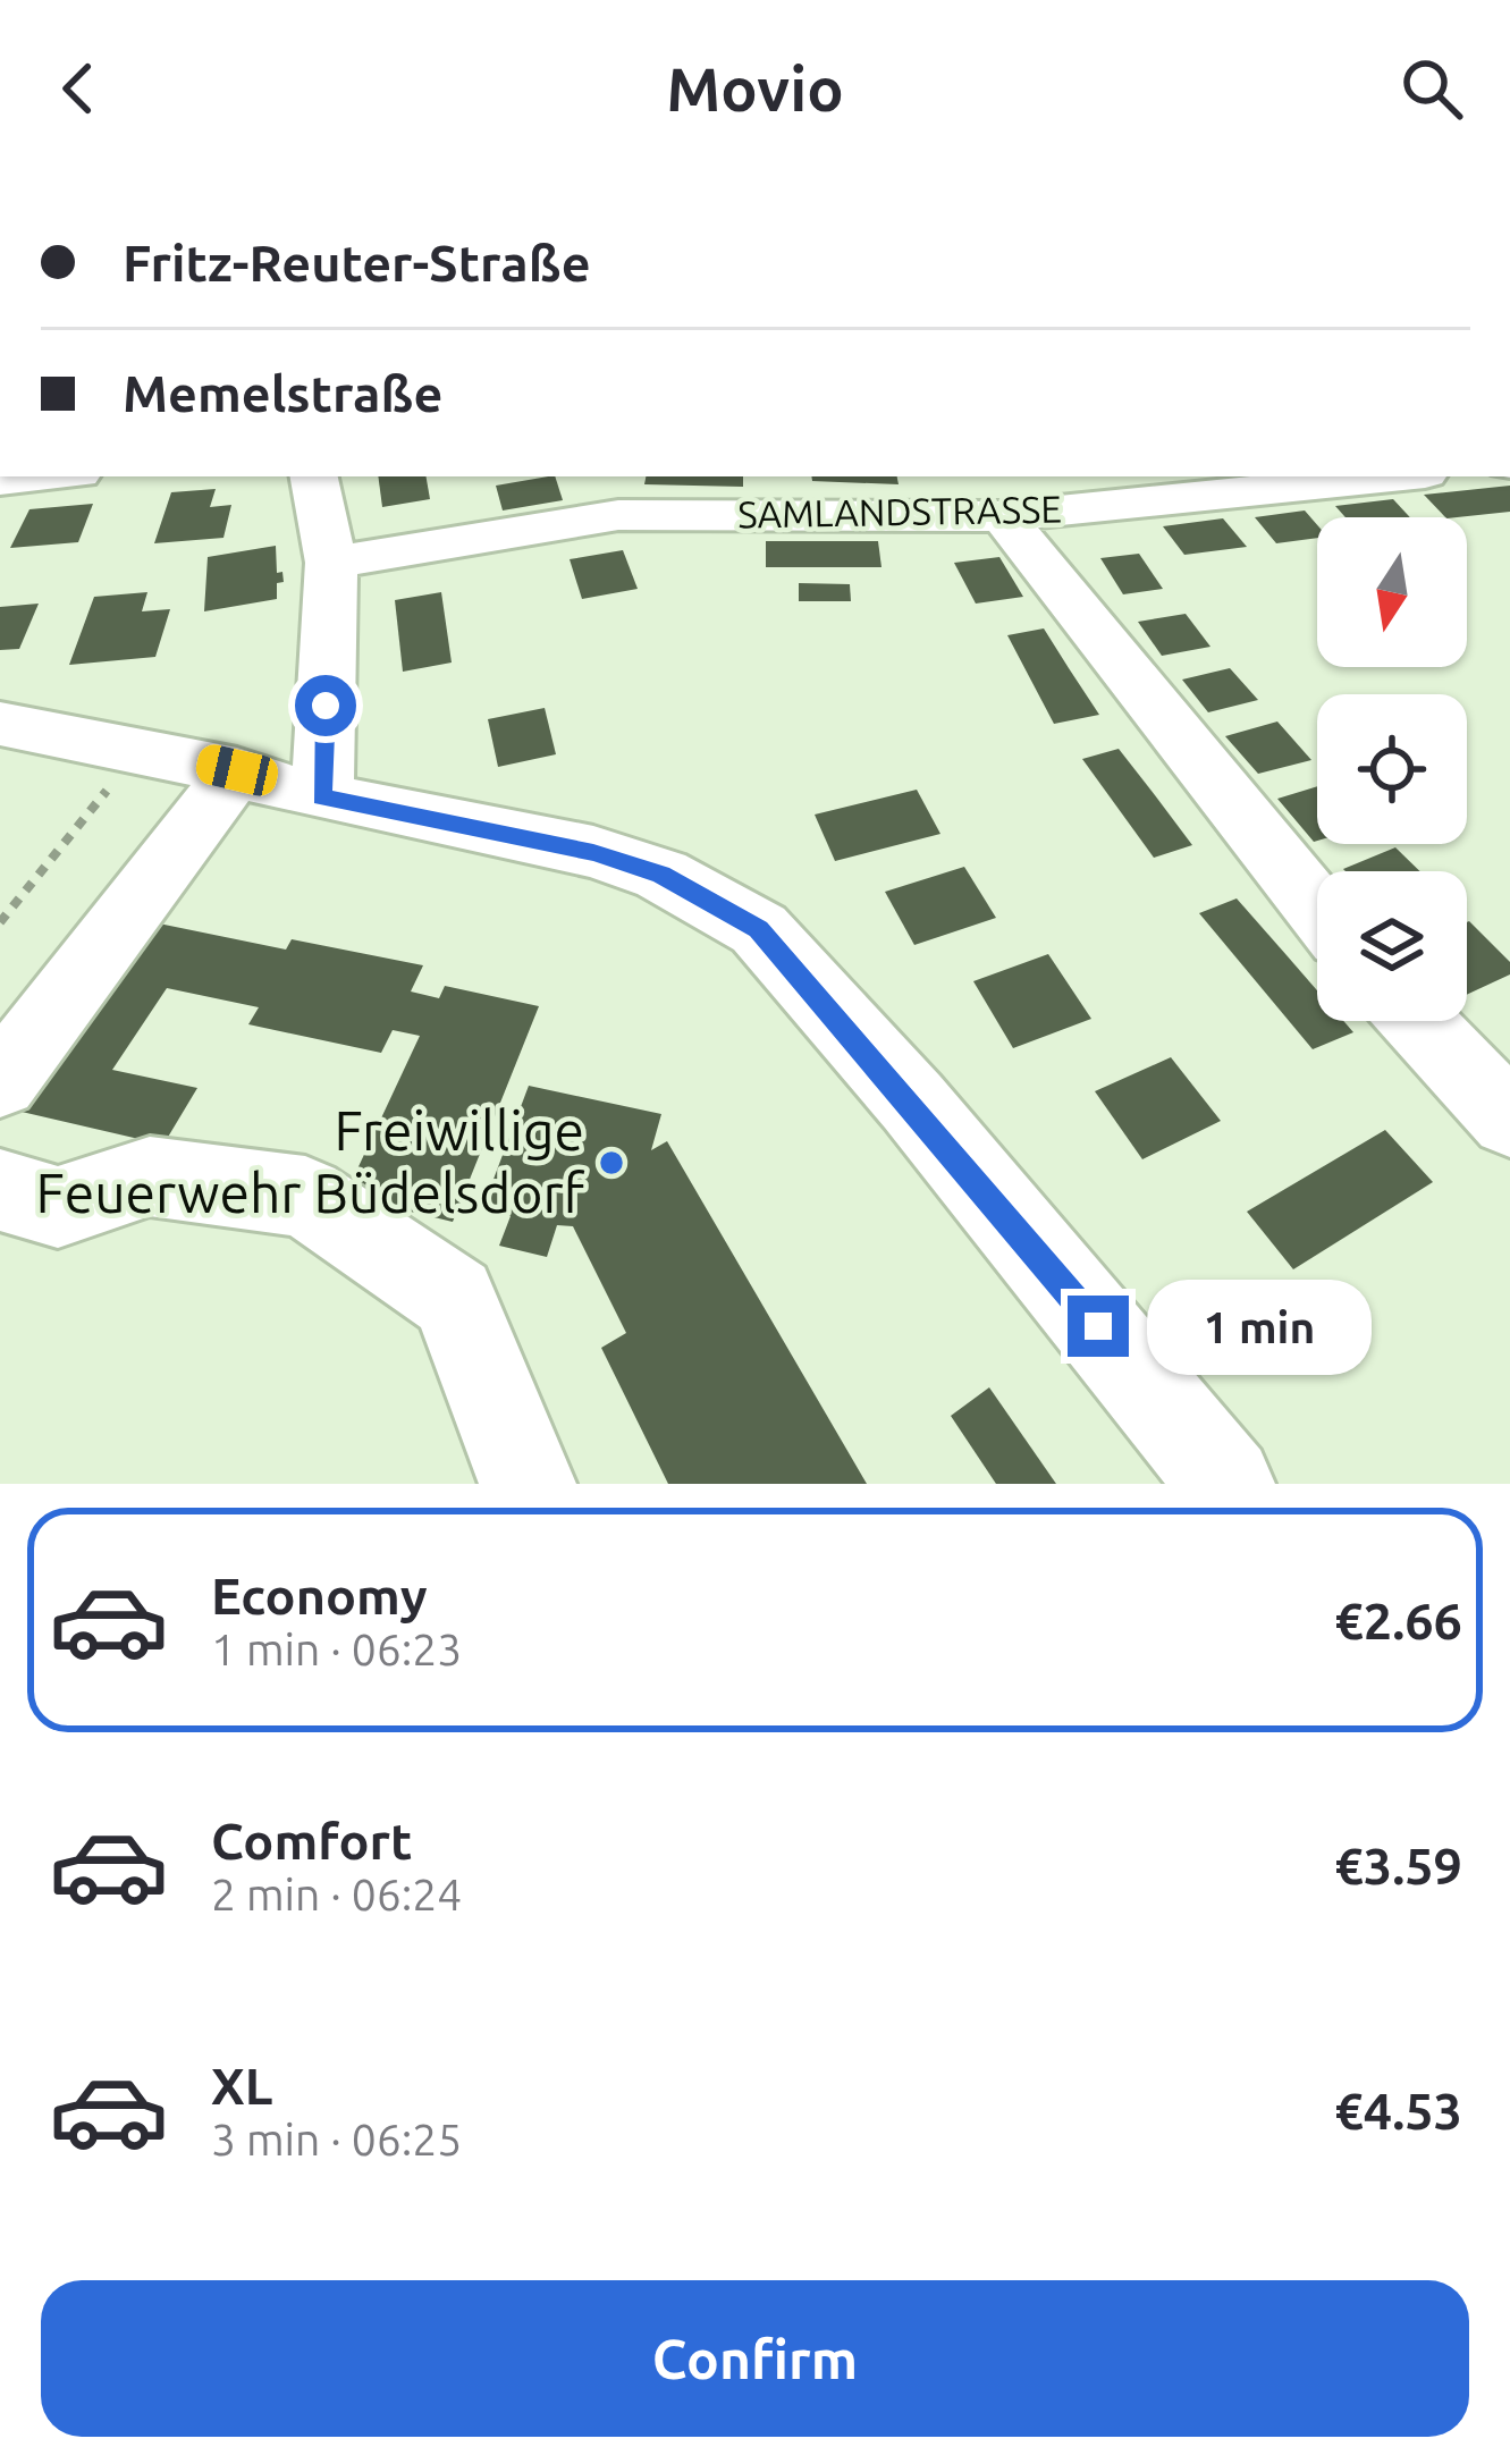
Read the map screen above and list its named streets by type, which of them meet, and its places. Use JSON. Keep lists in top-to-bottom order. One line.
{"streets":{"street":["SAMLANDSTRASSE"]},"places":["Freiwillige Feuerwehr Büdelsdorf"],"north":"bottom","page":{"header":"Movio","banner":["Fritz-Reuter-Straße","Memelstraße"],"bubble":"1 min","list":[{"name":"Economy","note":"1 min · 06:23","value":"€2.66"},{"name":"Comfort","note":"2 min · 06:24","value":"€3.59"},{"name":"XL","note":"3 min · 06:25","value":"€4.53"}],"buttons":"Confirm"}}
